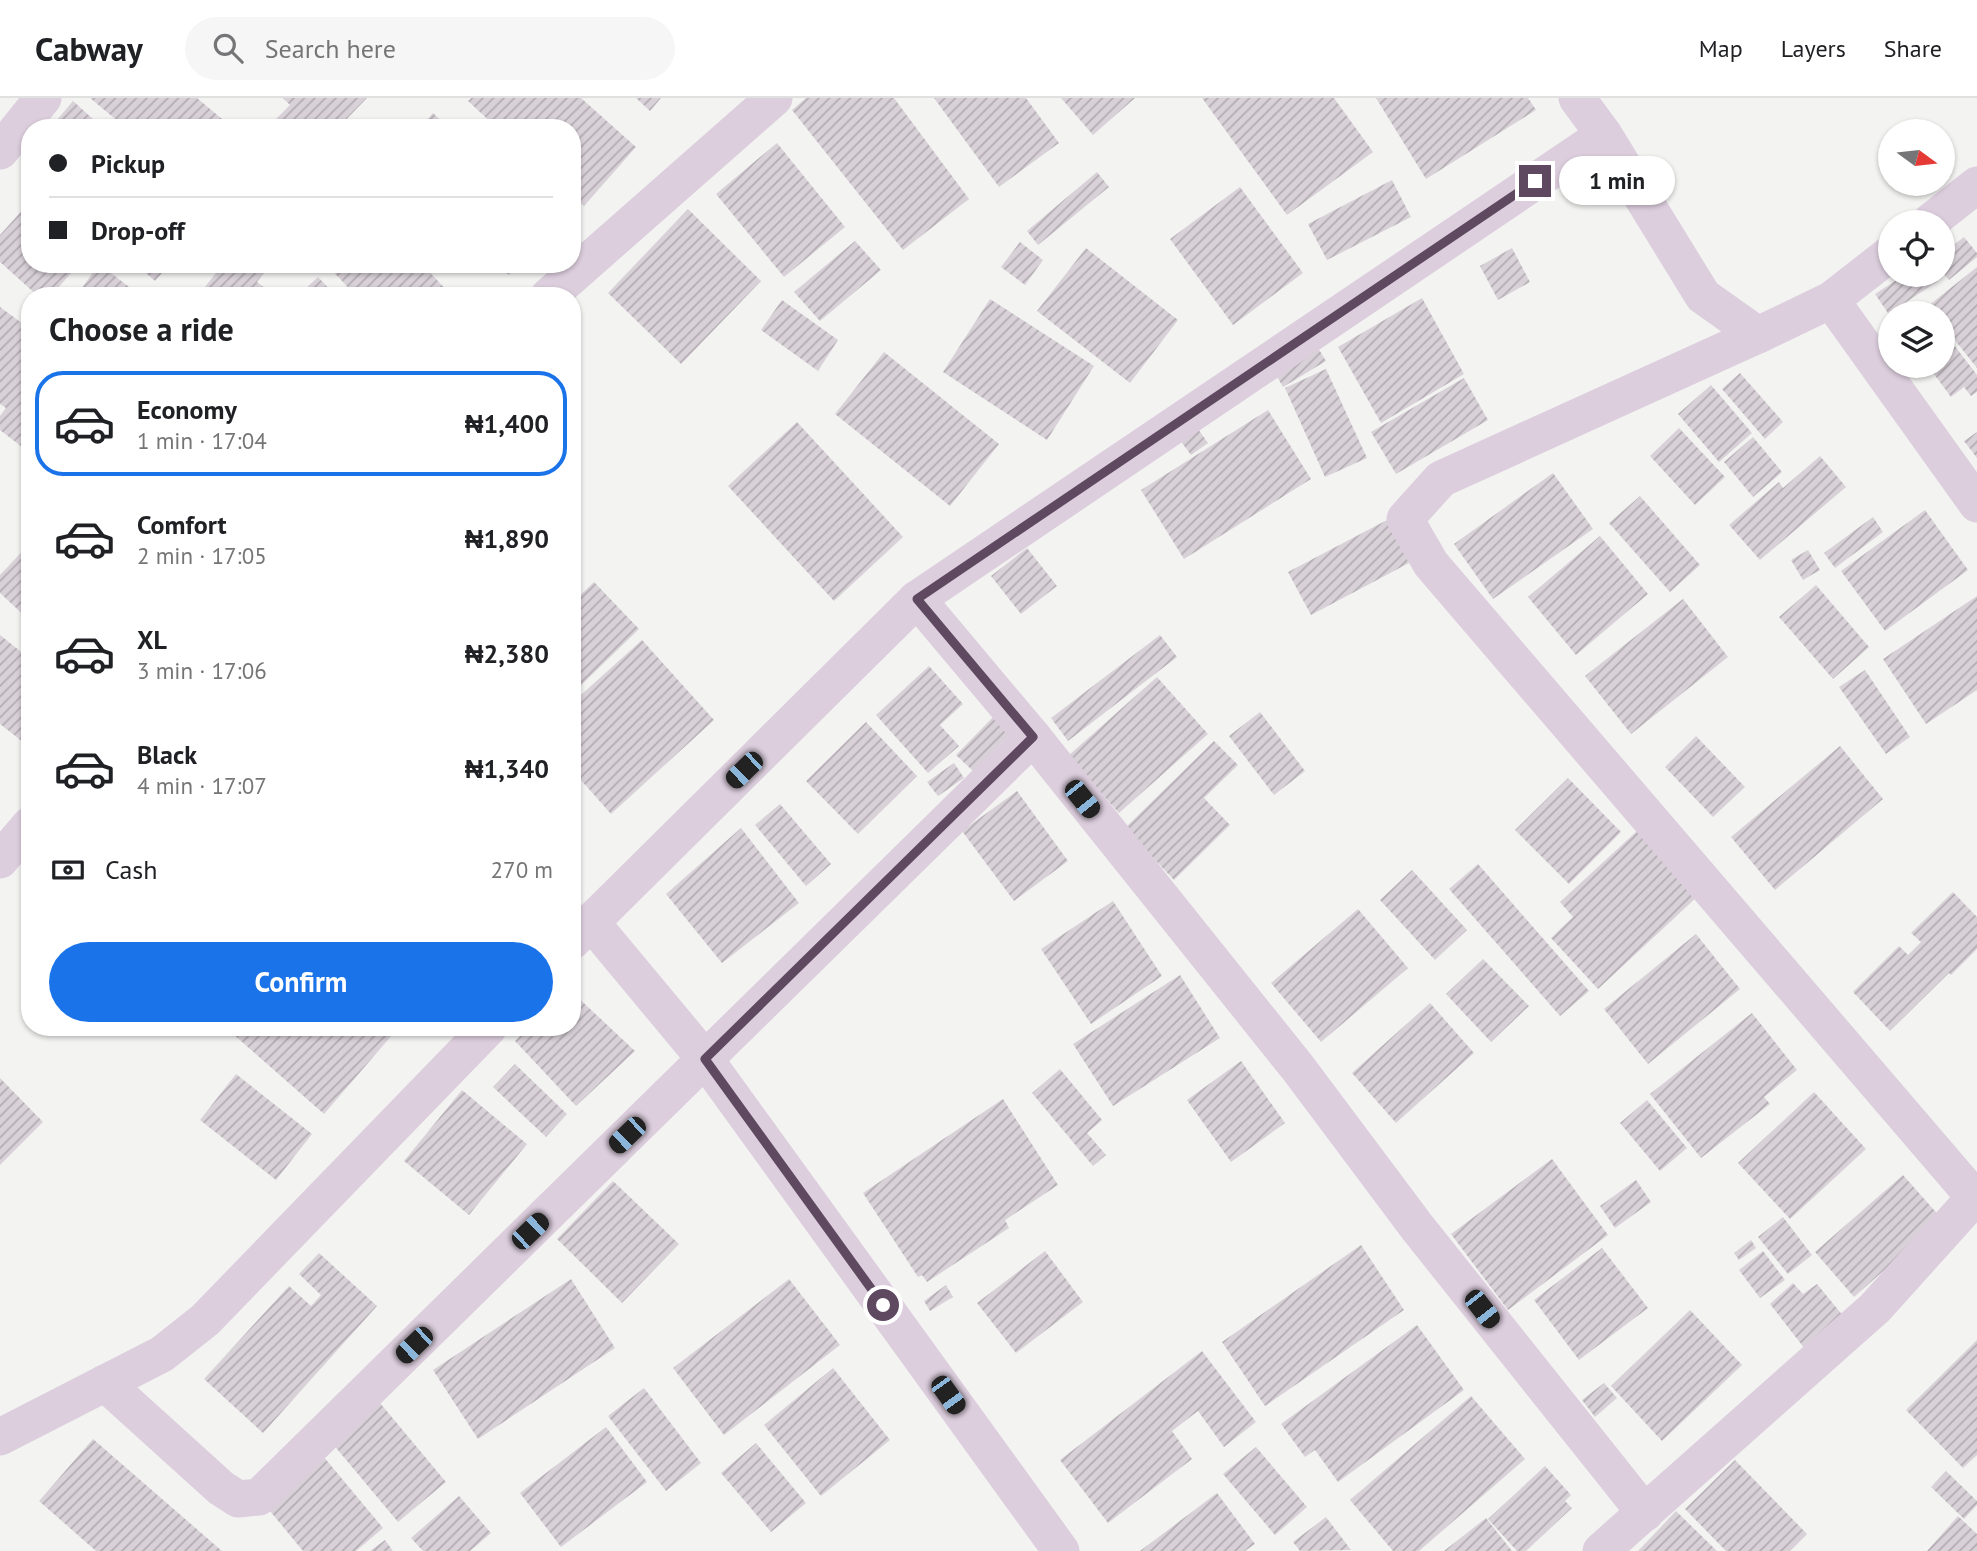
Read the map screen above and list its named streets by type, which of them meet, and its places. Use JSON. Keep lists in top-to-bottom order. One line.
{"north":"right","page":{"header":"Cabway","search":"Search here","nav":["Map","Layers","Share"],"banner":["Pickup","Drop-off"],"bubble":"1 min","heading":"Choose a ride","list":[{"name":"Economy","note":"1 min · 17:04","value":"₦1,400"},{"name":"Comfort","note":"2 min · 17:05","value":"₦1,890"},{"name":"XL","note":"3 min · 17:06","value":"₦2,380"},{"name":"Black","note":"4 min · 17:07","value":"₦1,340"}],"pay":["Cash","270 m"],"buttons":"Confirm"}}
